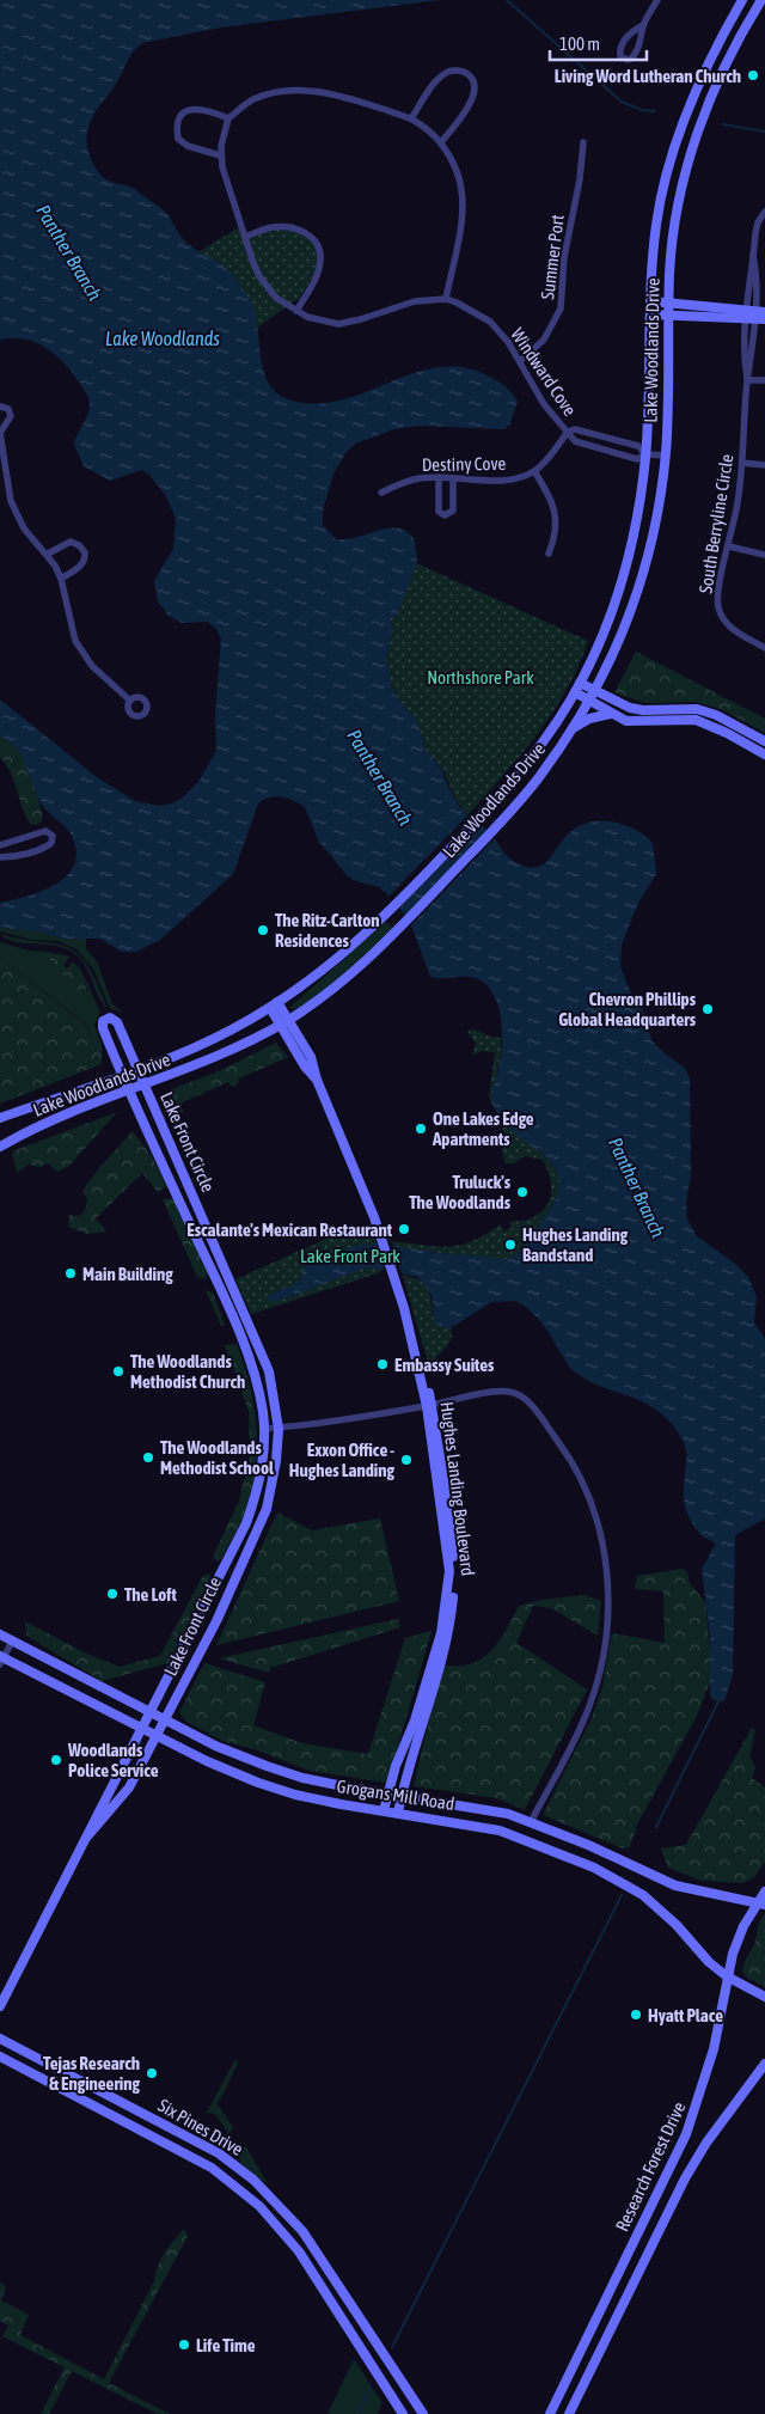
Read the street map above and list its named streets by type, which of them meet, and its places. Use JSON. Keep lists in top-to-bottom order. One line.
{"streets":{"main road":["Lake Woodlands Drive","Lake Front Circle","Hughes Landing Boulevard","Grogans Mill Road","Six Pines Drive","Research Forest Drive"],"street":["Summer Port","Windward Cove","Destiny Cove","South Berryline Circle"]},"crossings":[["Summer Port","Windward Cove"],["Lake Woodlands Drive","Windward Cove"],["Lake Woodlands Drive","Lake Front Circle"],["Lake Woodlands Drive","Hughes Landing Boulevard"],["Lake Front Circle","Grogans Mill Road"],["Hughes Landing Boulevard","Grogans Mill Road"],["Grogans Mill Road","Research Forest Drive"]],"water":["Panther Branch","Lake Woodlands"],"parks":["Northshore Park","Lake Front Park"],"places":["Living Word Lutheran Church","The Ritz-Carlton Residences","Chevron Phillips Global Headquarters","One Lakes Edge Apartments","Truluck's The Woodlands","Escalante's Mexican Restaurant","Hughes Landing Bandstand","Main Building","Embassy Suites","The Woodlands Methodist Church","The Woodlands Methodist School","Exxon Office - Hughes Landing","The Loft","Woodlands Police Service","Hyatt Place","Tejas Research & Engineering","Life Time"],"scale_bar":"100 m"}
